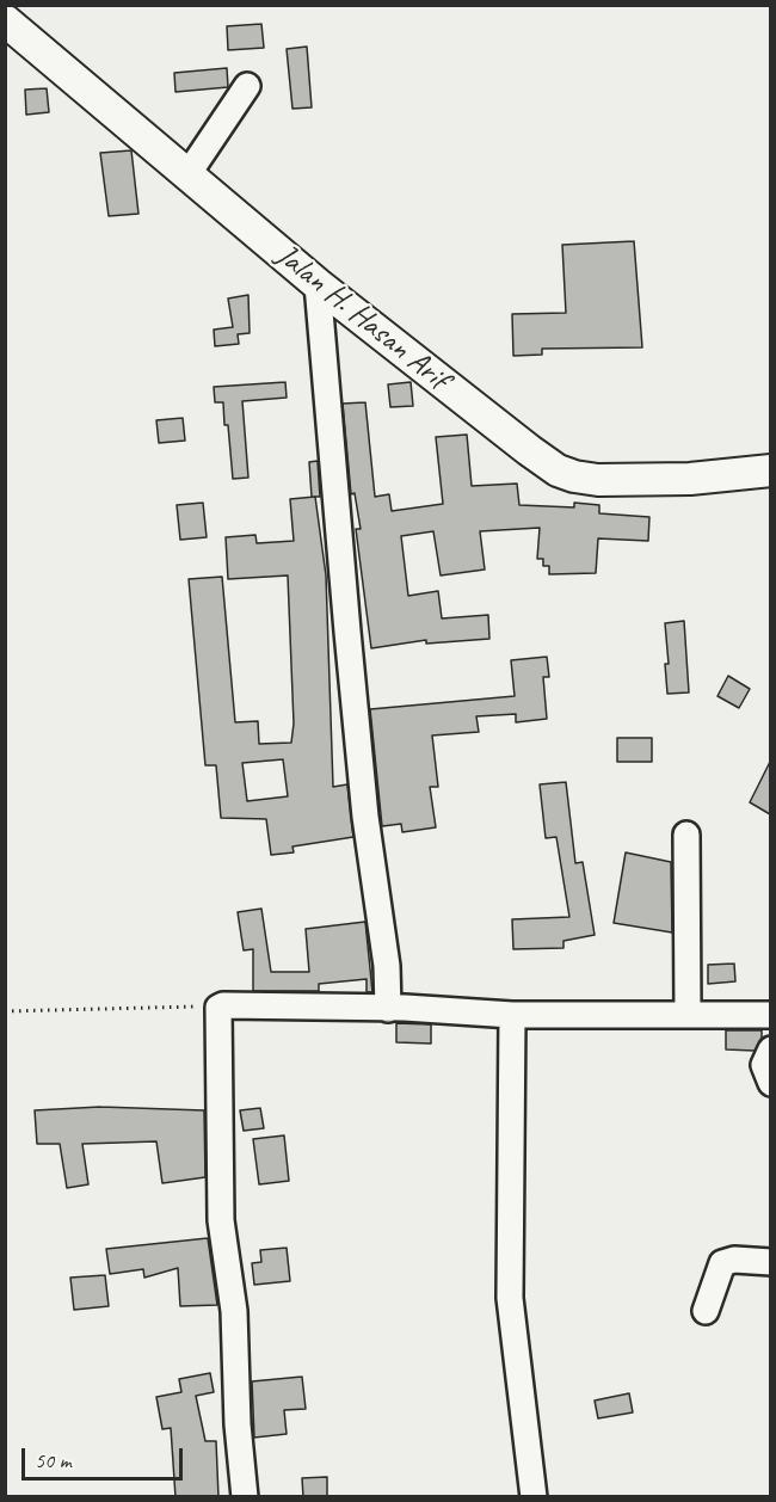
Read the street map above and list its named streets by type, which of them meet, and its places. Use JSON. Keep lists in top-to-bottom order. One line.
{"streets":{"main road":["Jalan H. Hasan Arif"]},"scale_bar":"50 m"}
